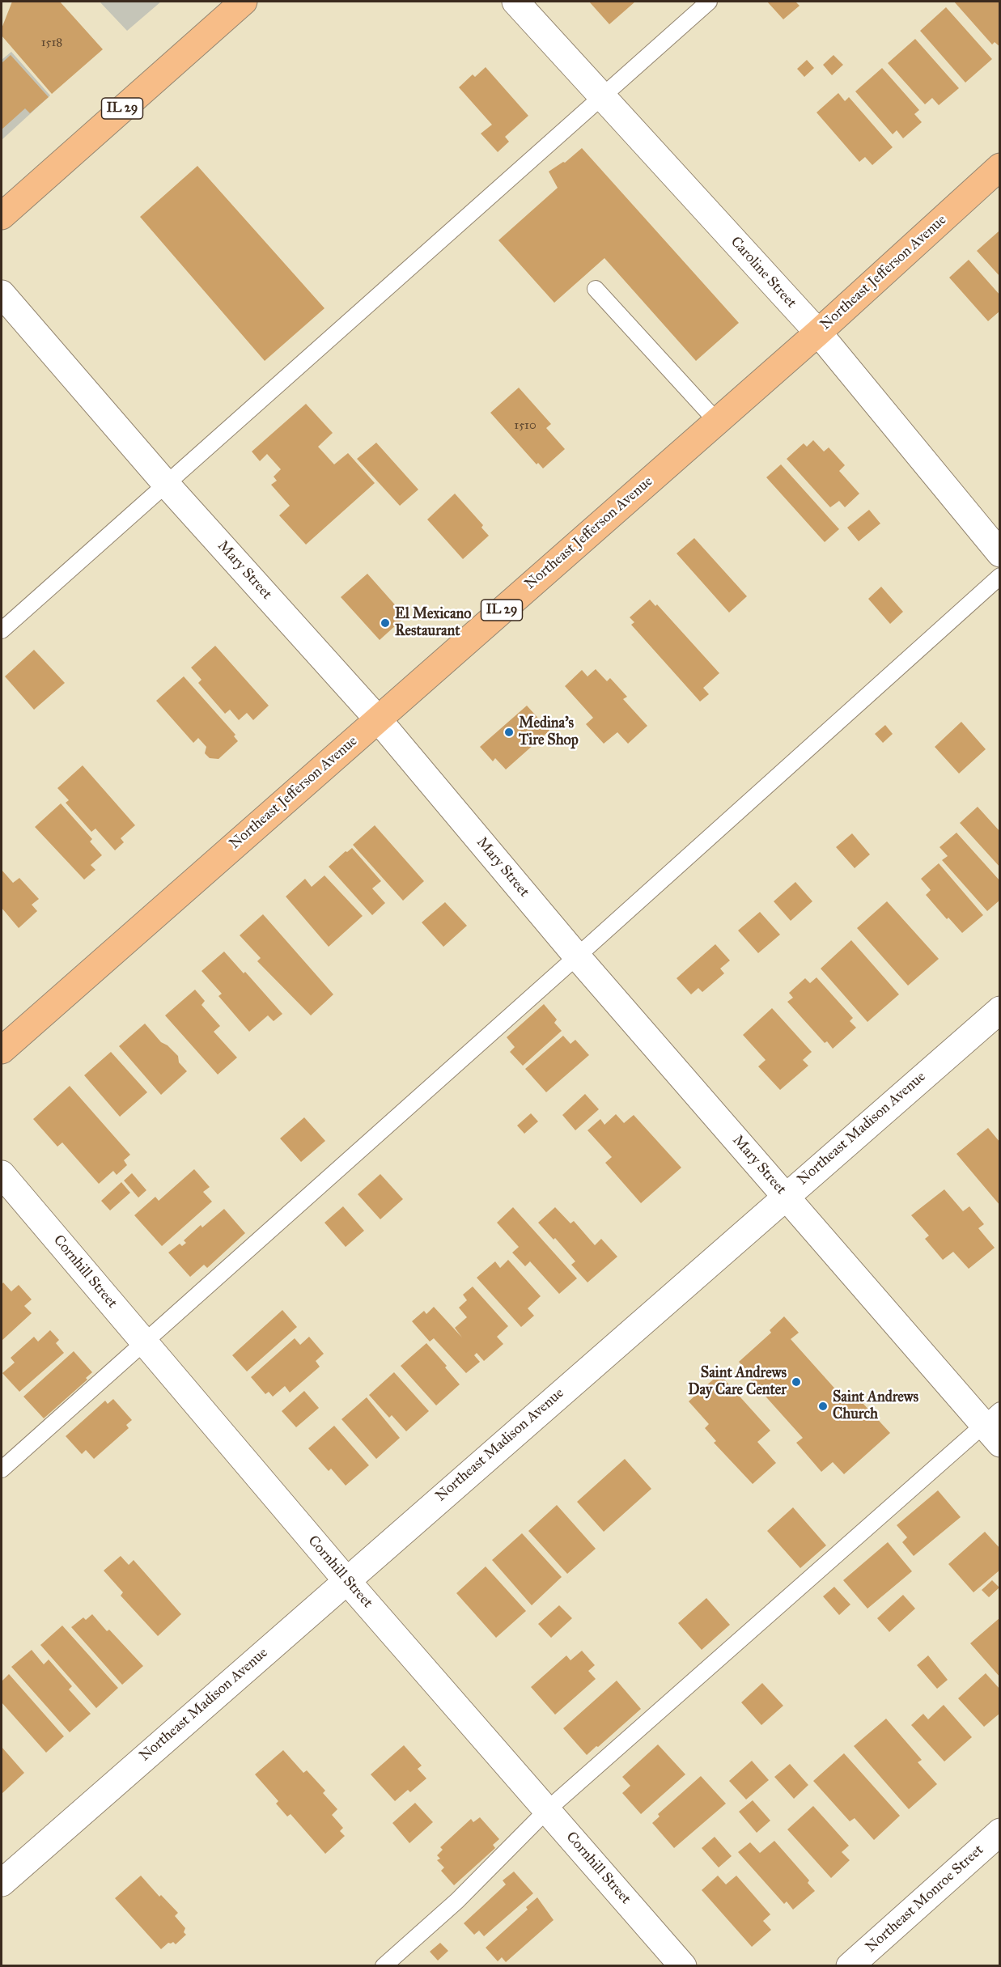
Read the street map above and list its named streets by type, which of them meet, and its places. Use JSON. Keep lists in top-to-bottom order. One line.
{"streets":{"main road":["IL 29","Northeast Jefferson Avenue"],"street":["Caroline Street","Mary Street","Northeast Madison Avenue","Cornhill Street","Northeast Monroe Street"]},"crossings":[["Caroline Street","Northeast Jefferson Avenue"],["Northeast Jefferson Avenue","Mary Street"],["Mary Street","Northeast Madison Avenue"],["Northeast Madison Avenue","Cornhill Street"]],"places":["El Mexicano Restaurant","Medina's Tire Shop","Saint Andrews Day Care Center","Saint Andrews Church"],"house_numbers":["1518","1510"]}
